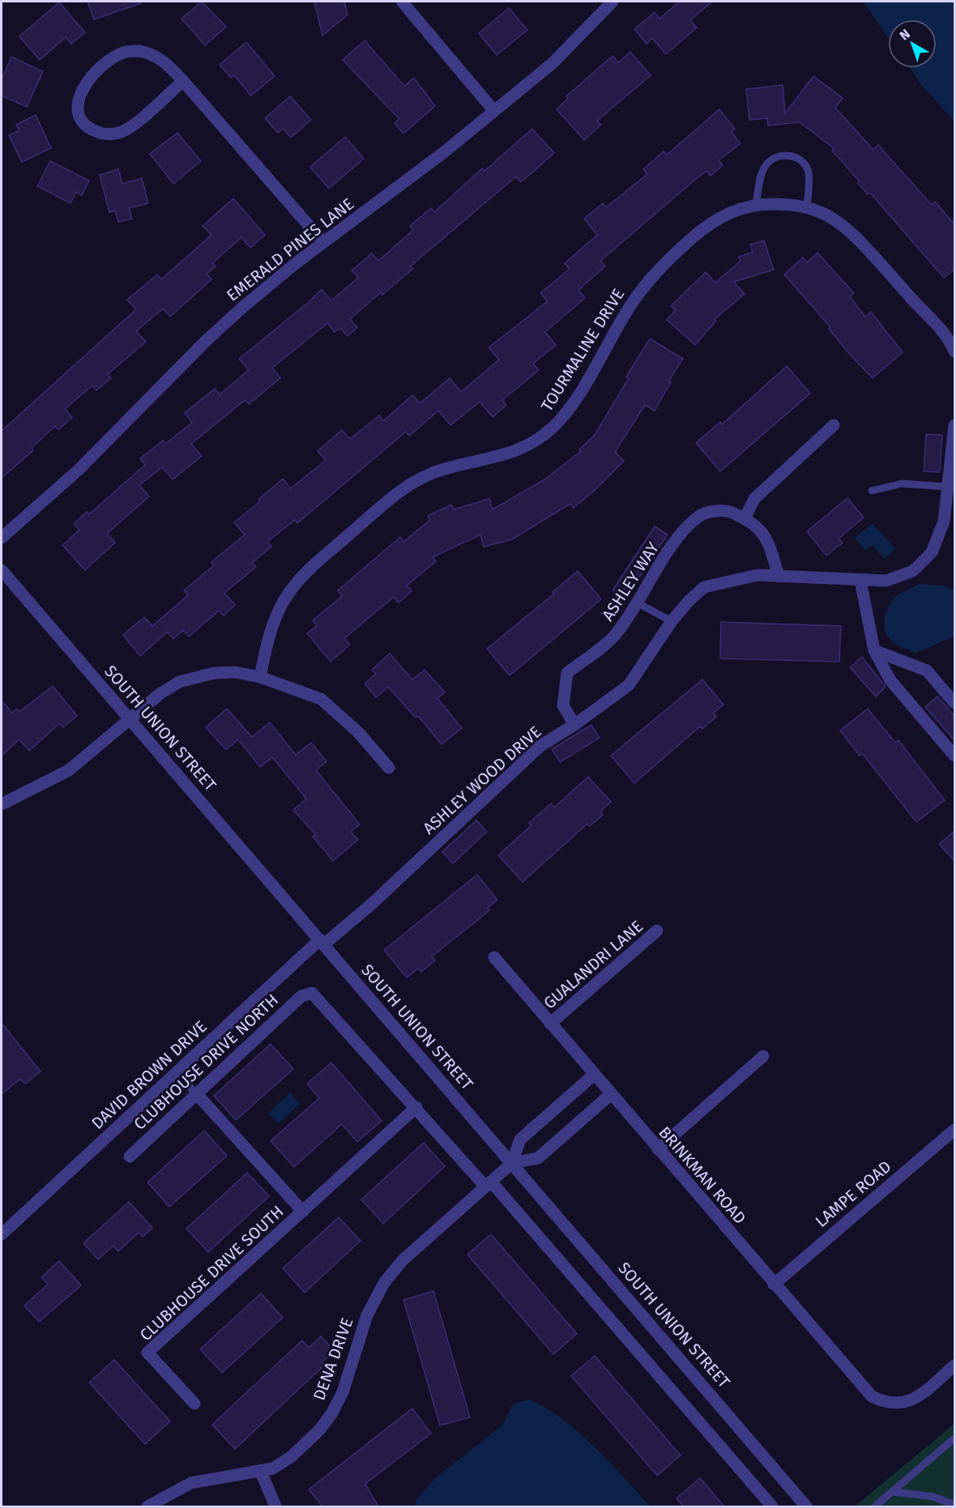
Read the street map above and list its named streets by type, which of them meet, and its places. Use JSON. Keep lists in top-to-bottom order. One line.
{"streets":{"street":["EMERALD PINES LANE","TOURMALINE DRIVE","ASHLEY WAY","SOUTH UNION STREET","ASHLEY WOOD DRIVE","GUALANDRI LANE","CLUBHOUSE DRIVE NORTH","DAVID BROWN DRIVE","BRINKMAN ROAD","LAMPE ROAD","CLUBHOUSE DRIVE SOUTH","DENA DRIVE"]},"crossings":[["ASHLEY WAY","ASHLEY WOOD DRIVE"],["SOUTH UNION STREET","ASHLEY WOOD DRIVE"],["SOUTH UNION STREET","DAVID BROWN DRIVE"],["SOUTH UNION STREET","DENA DRIVE"],["ASHLEY WOOD DRIVE","DAVID BROWN DRIVE"],["GUALANDRI LANE","BRINKMAN ROAD"],["CLUBHOUSE DRIVE NORTH","CLUBHOUSE DRIVE SOUTH"],["BRINKMAN ROAD","LAMPE ROAD"]],"north":"top left"}
